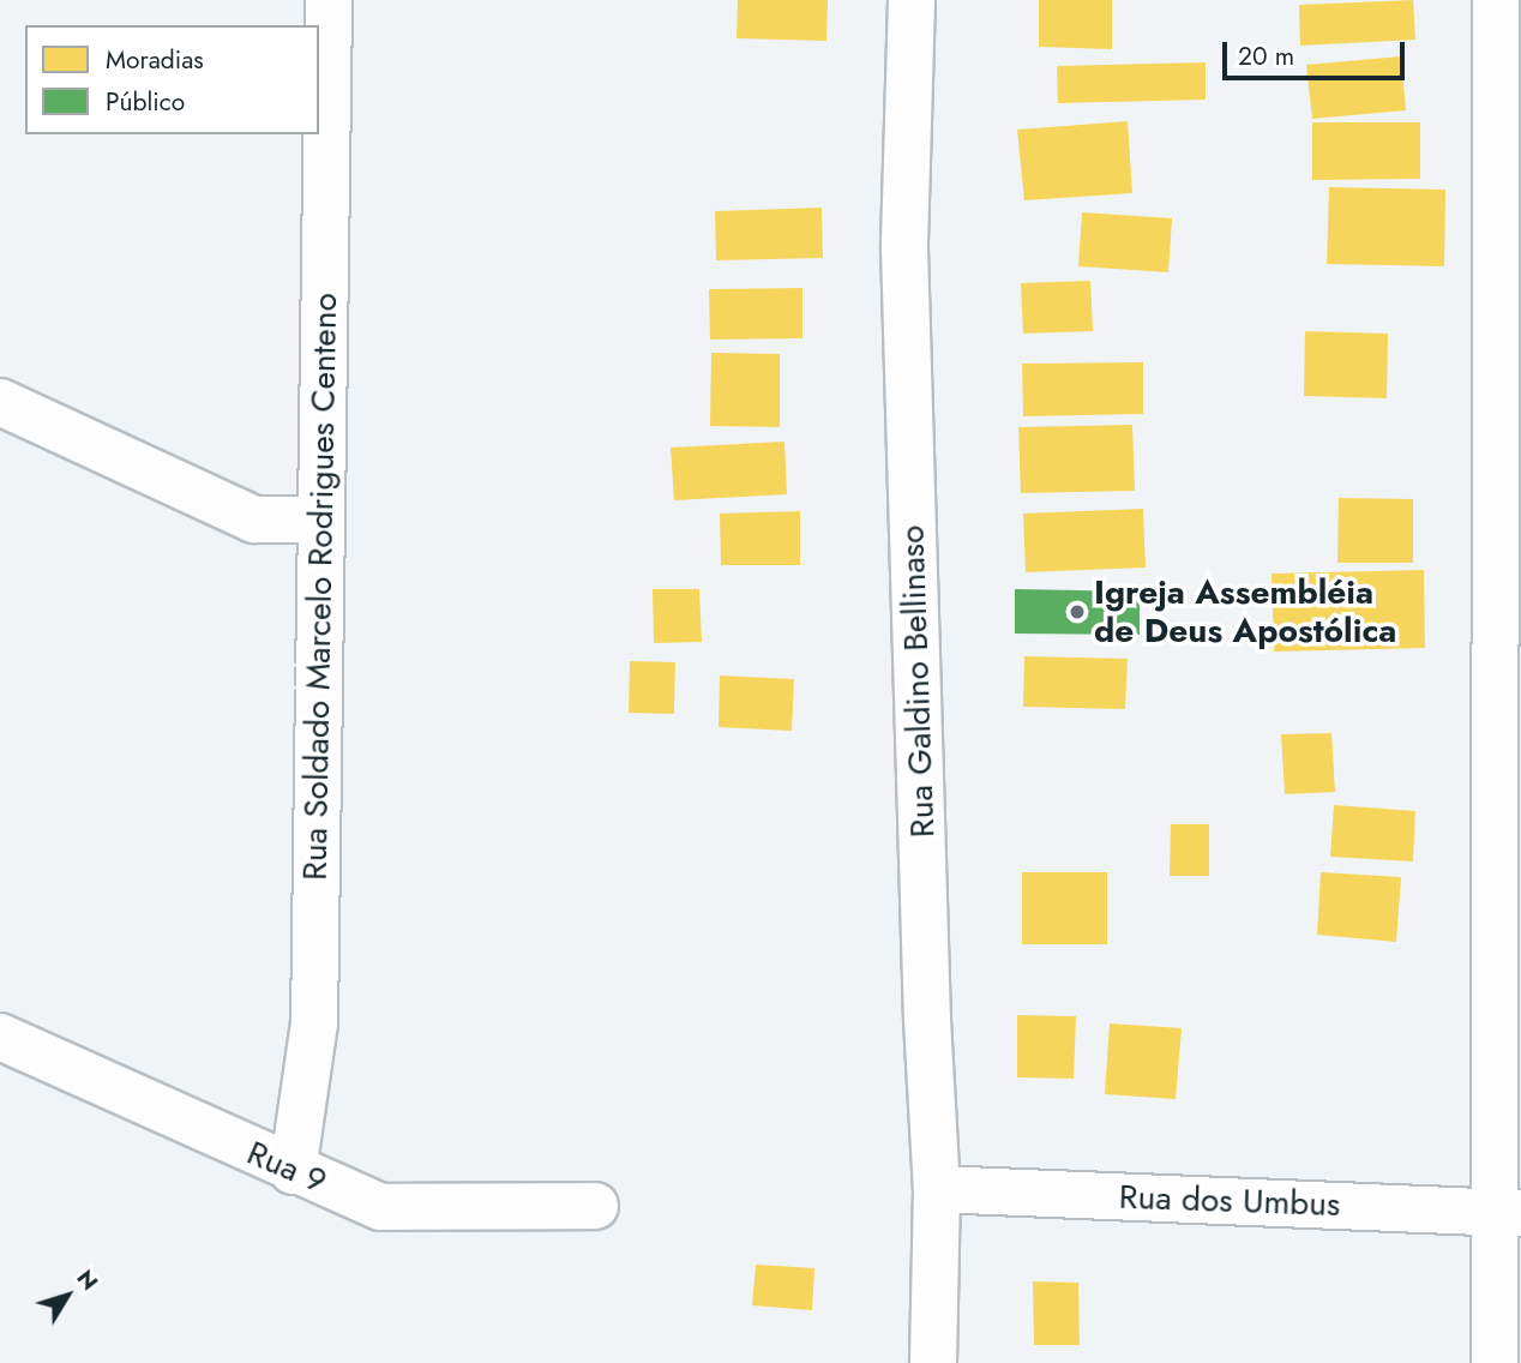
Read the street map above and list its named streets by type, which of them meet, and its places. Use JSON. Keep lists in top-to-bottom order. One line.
{"streets":{"street":["Rua Soldado Marcelo Rodrigues Centeno","Rua Galdino Bellinaso","Rua 9","Rua dos Umbus"]},"crossings":[["Rua Soldado Marcelo Rodrigues Centeno","Rua 9"],["Rua Galdino Bellinaso","Rua dos Umbus"]],"places":["Igreja Assembléia de Deus Apostólica"],"legend":["Moradias","Público"],"scale_bar":"20 m","north":"top right"}
